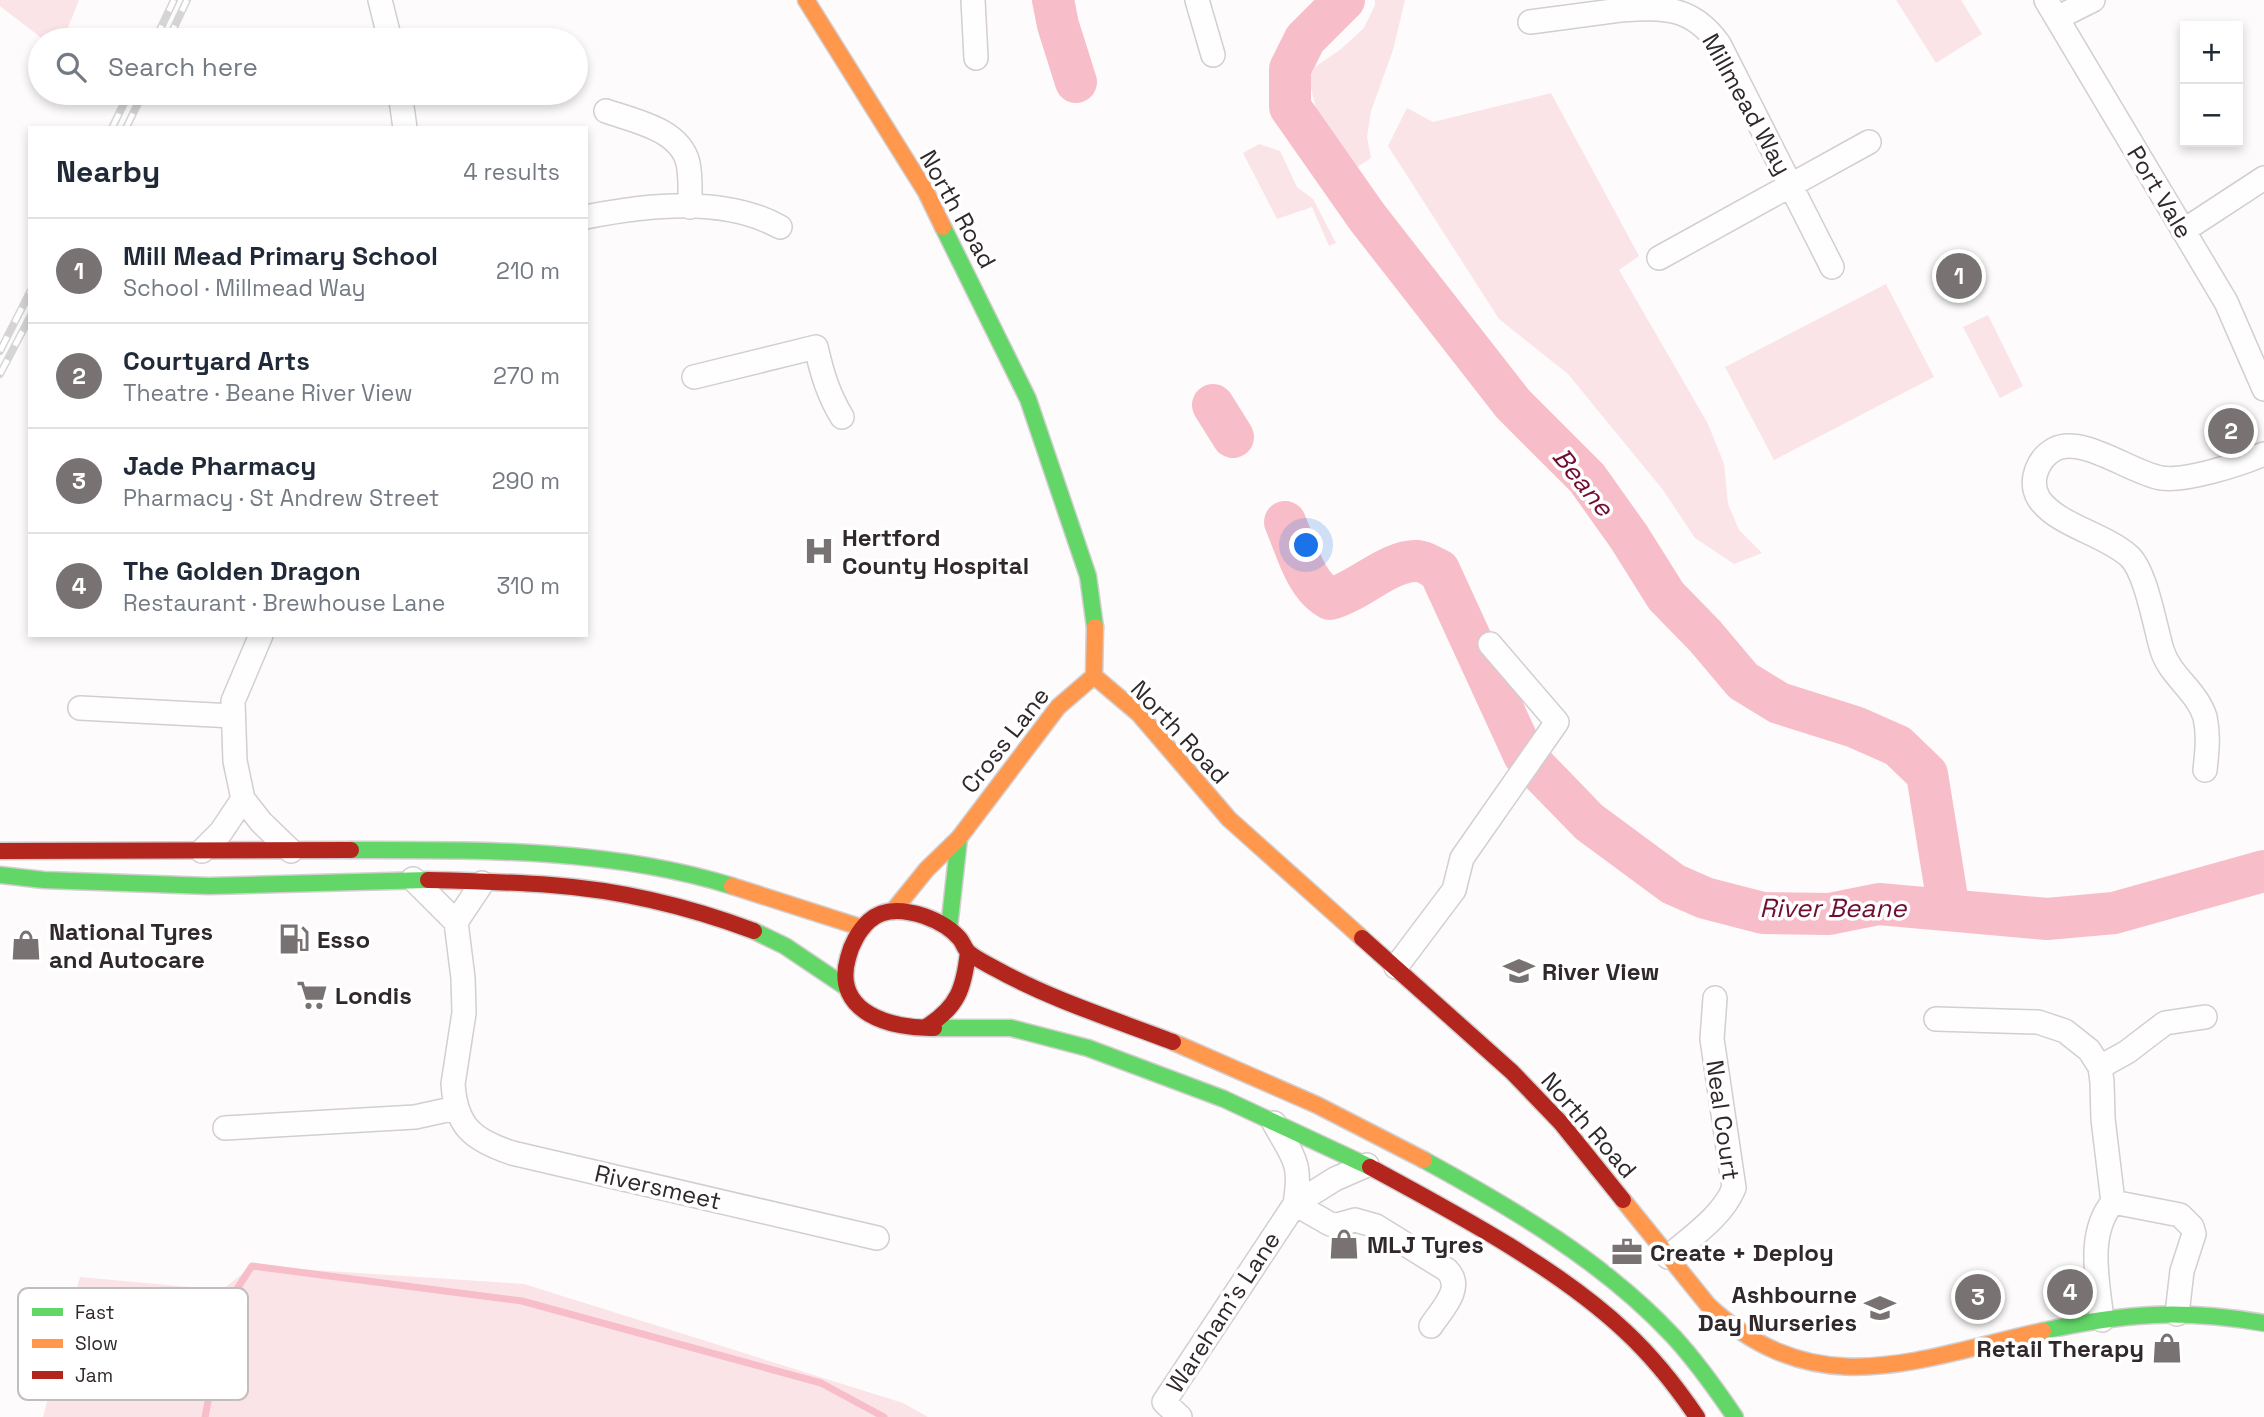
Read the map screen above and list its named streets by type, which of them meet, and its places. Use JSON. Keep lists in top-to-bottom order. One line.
{"streets":{"main road":["North Road","Cross Lane"],"street":["Millmead Way","Port Vale","Neal Court","Riversmeet","Wareham's Lane"]},"crossings":[["North Road","Cross Lane"],["North Road","Neal Court"]],"water":["Beane","River Beane"],"places":{"hospital":["Hertford County Hospital"],"fuel station":["Esso"],"shop":["National Tyres and Autocare","MLJ Tyres","Retail Therapy"],"school or university":["River View","Ashbourne Day Nurseries"],"supermarket":["Londis"],"office":["Create + Deploy"]},"legend":["Fast","Slow","Jam"],"page":{"map_buttons":["+","−"],"search":"Search here","heading":["Nearby","4 results"],"list":[{"mark":"1","name":"Mill Mead Primary School","note":"School · Millmead Way","value":"210 m"},{"mark":"2","name":"Courtyard Arts","note":"Theatre · Beane River View","value":"270 m"},{"mark":"3","name":"Jade Pharmacy","note":"Pharmacy · St Andrew Street","value":"290 m"},{"mark":"4","name":"The Golden Dragon","note":"Restaurant · Brewhouse Lane","value":"310 m"}],"pins":["1","2","4","3"]}}
